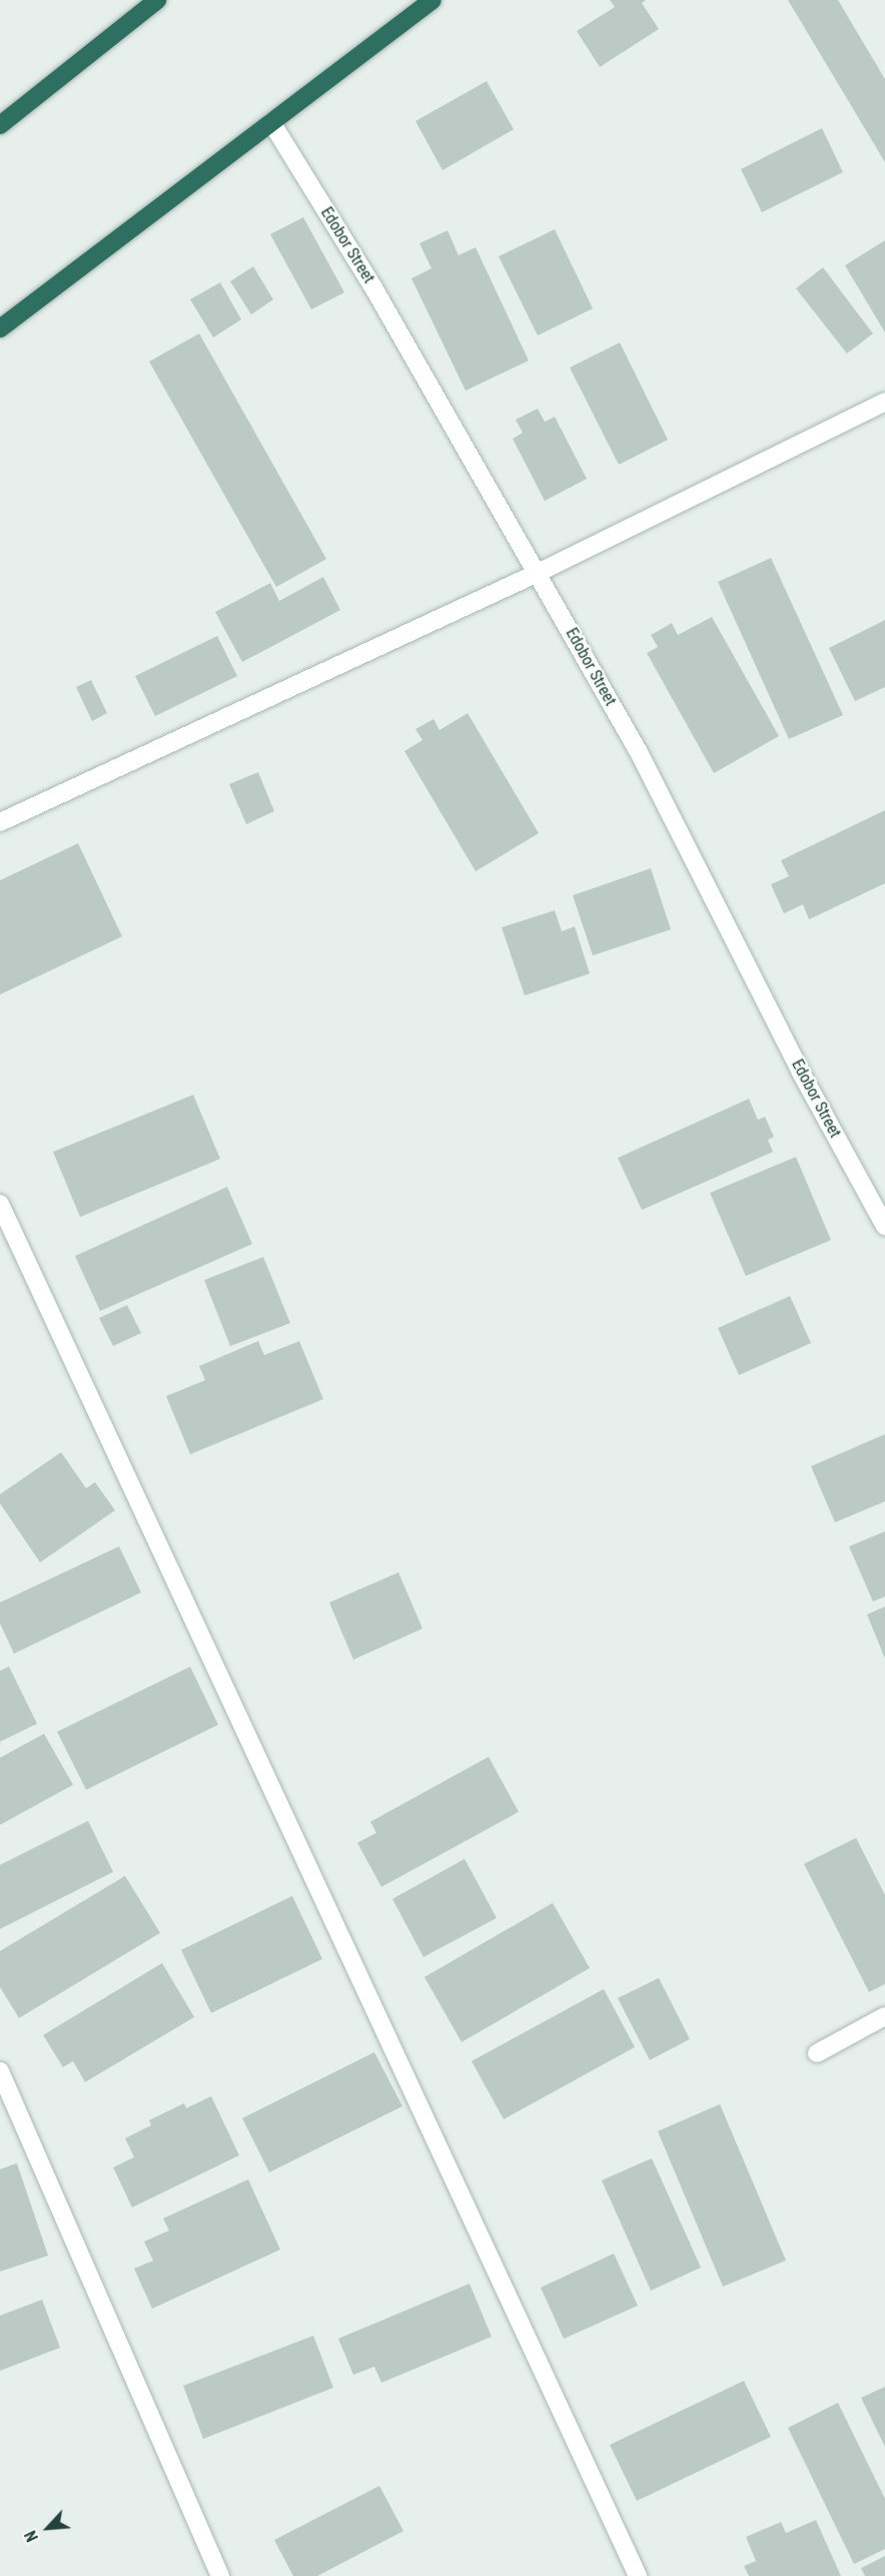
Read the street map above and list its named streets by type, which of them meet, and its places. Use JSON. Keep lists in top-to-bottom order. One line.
{"streets":{"street":["Edobor Street"]},"north":"bottom left"}
